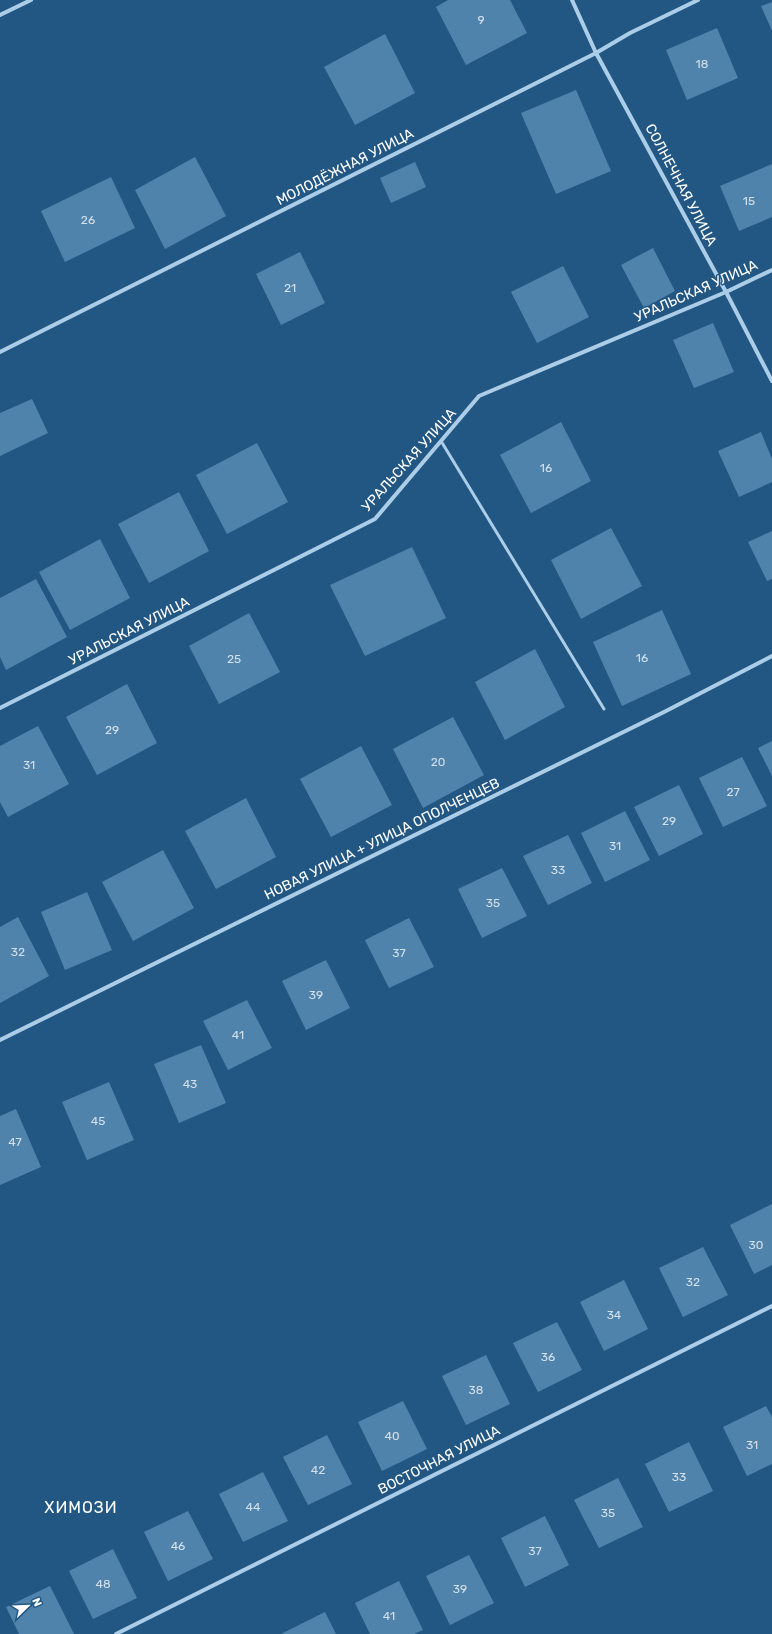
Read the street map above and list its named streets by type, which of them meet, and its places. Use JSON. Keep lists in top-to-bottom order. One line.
{"streets":{"street":["МОЛОДЁЖНАЯ УЛИЦА","СОЛНЕЧНАЯ УЛИЦА","УРАЛЬСКАЯ УЛИЦА","НОВАЯ УЛИЦА + УЛИЦА ОПОЛЧЕНЦЕВ","ВОСТОЧНАЯ УЛИЦА"]},"crossings":[["МОЛОДЁЖНАЯ УЛИЦА","СОЛНЕЧНАЯ УЛИЦА"],["СОЛНЕЧНАЯ УЛИЦА","УРАЛЬСКАЯ УЛИЦА"]],"districts":["ХИМОЗИ"],"house_numbers":["9","18","15","26","21","16","16","25","29","20","31","27","29","31","33","35","32","37","39","41","43","45","47","30","32","34","36","38","40","31","42","33","44","35","46","37","48","39","41"],"north":"top right"}
